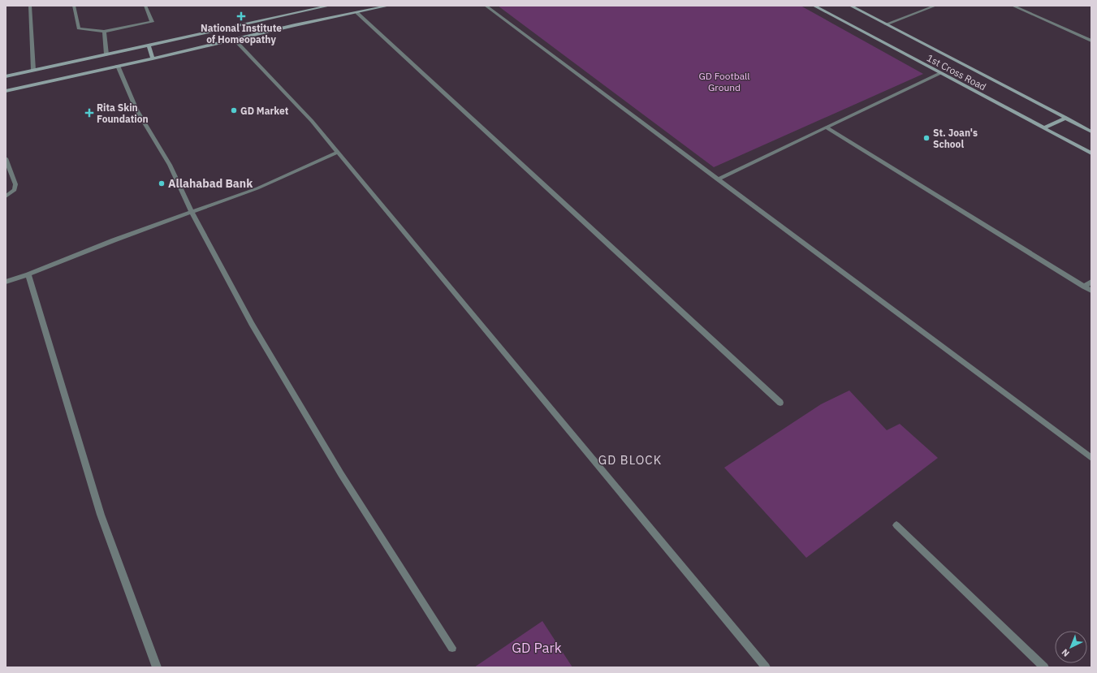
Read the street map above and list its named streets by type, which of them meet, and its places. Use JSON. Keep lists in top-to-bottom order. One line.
{"streets":{"street":["1st Cross Road"]},"districts":["GD BLOCK"],"parks":["GD Football Ground","GD Park"],"places":{"health":["National Institute of Homeopathy","Rita Skin Foundation"],"other":["GD Market","St. Joan's School","Allahabad Bank"]},"north":"bottom left"}
